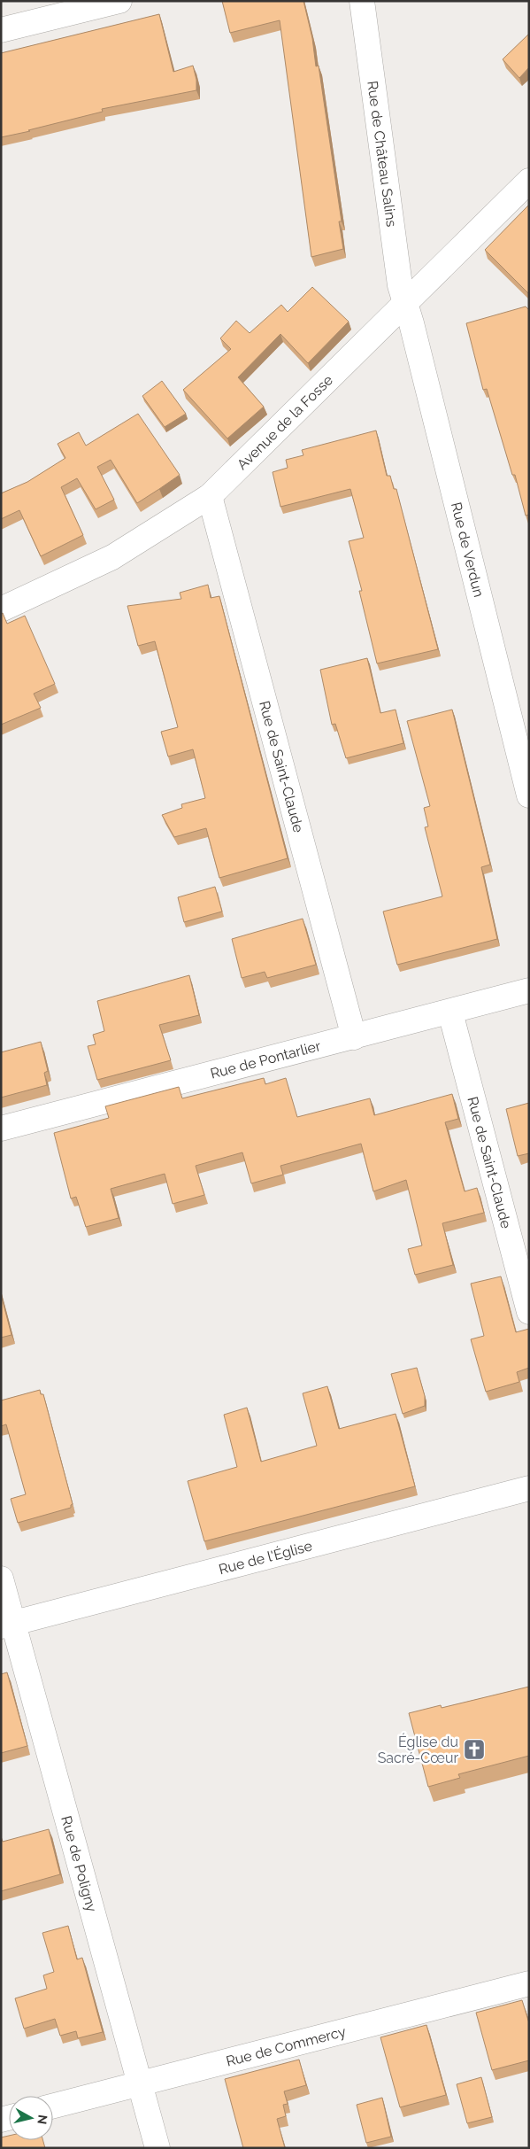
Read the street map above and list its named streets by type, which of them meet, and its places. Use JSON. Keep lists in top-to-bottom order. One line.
{"streets":{"street":["Rue de Château Salins","Avenue de la Fosse","Rue de Verdun","Rue de Saint-Claude","Rue de Pontarlier","Rue de l'Église","Rue de Poligny","Rue de Commercy"]},"crossings":[["Rue de Château Salins","Avenue de la Fosse"],["Rue de Château Salins","Rue de Verdun"],["Avenue de la Fosse","Rue de Verdun"],["Avenue de la Fosse","Rue de Saint-Claude"],["Rue de Saint-Claude","Rue de Pontarlier"],["Rue de l'Église","Rue de Poligny"],["Rue de Poligny","Rue de Commercy"]],"places":{"church":["Église du Sacré-Cœur"]},"north":"right"}
